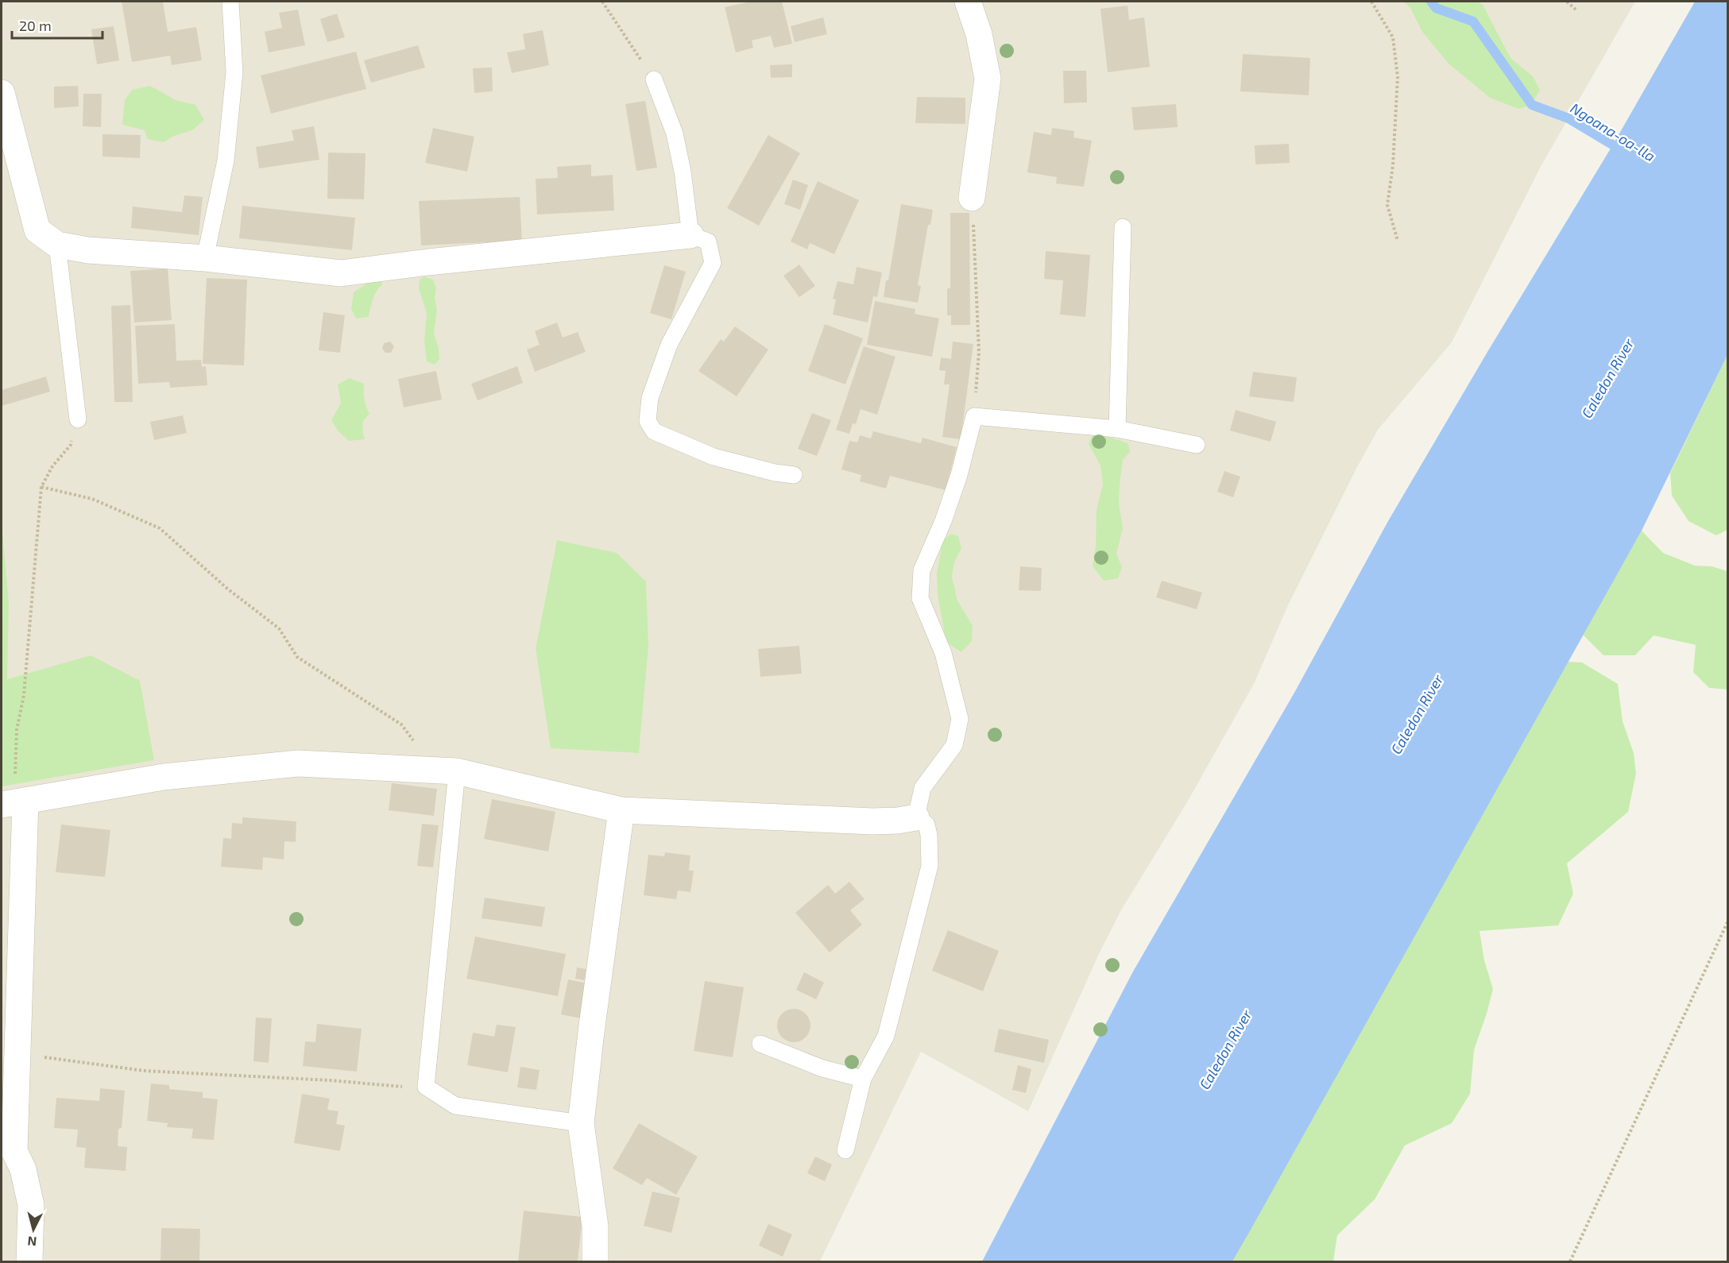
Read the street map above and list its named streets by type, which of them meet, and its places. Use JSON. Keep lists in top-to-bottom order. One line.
{"water":["Ngoana-oa-lla","Caledon River"],"scale_bar":"20 m","north":"bottom"}
